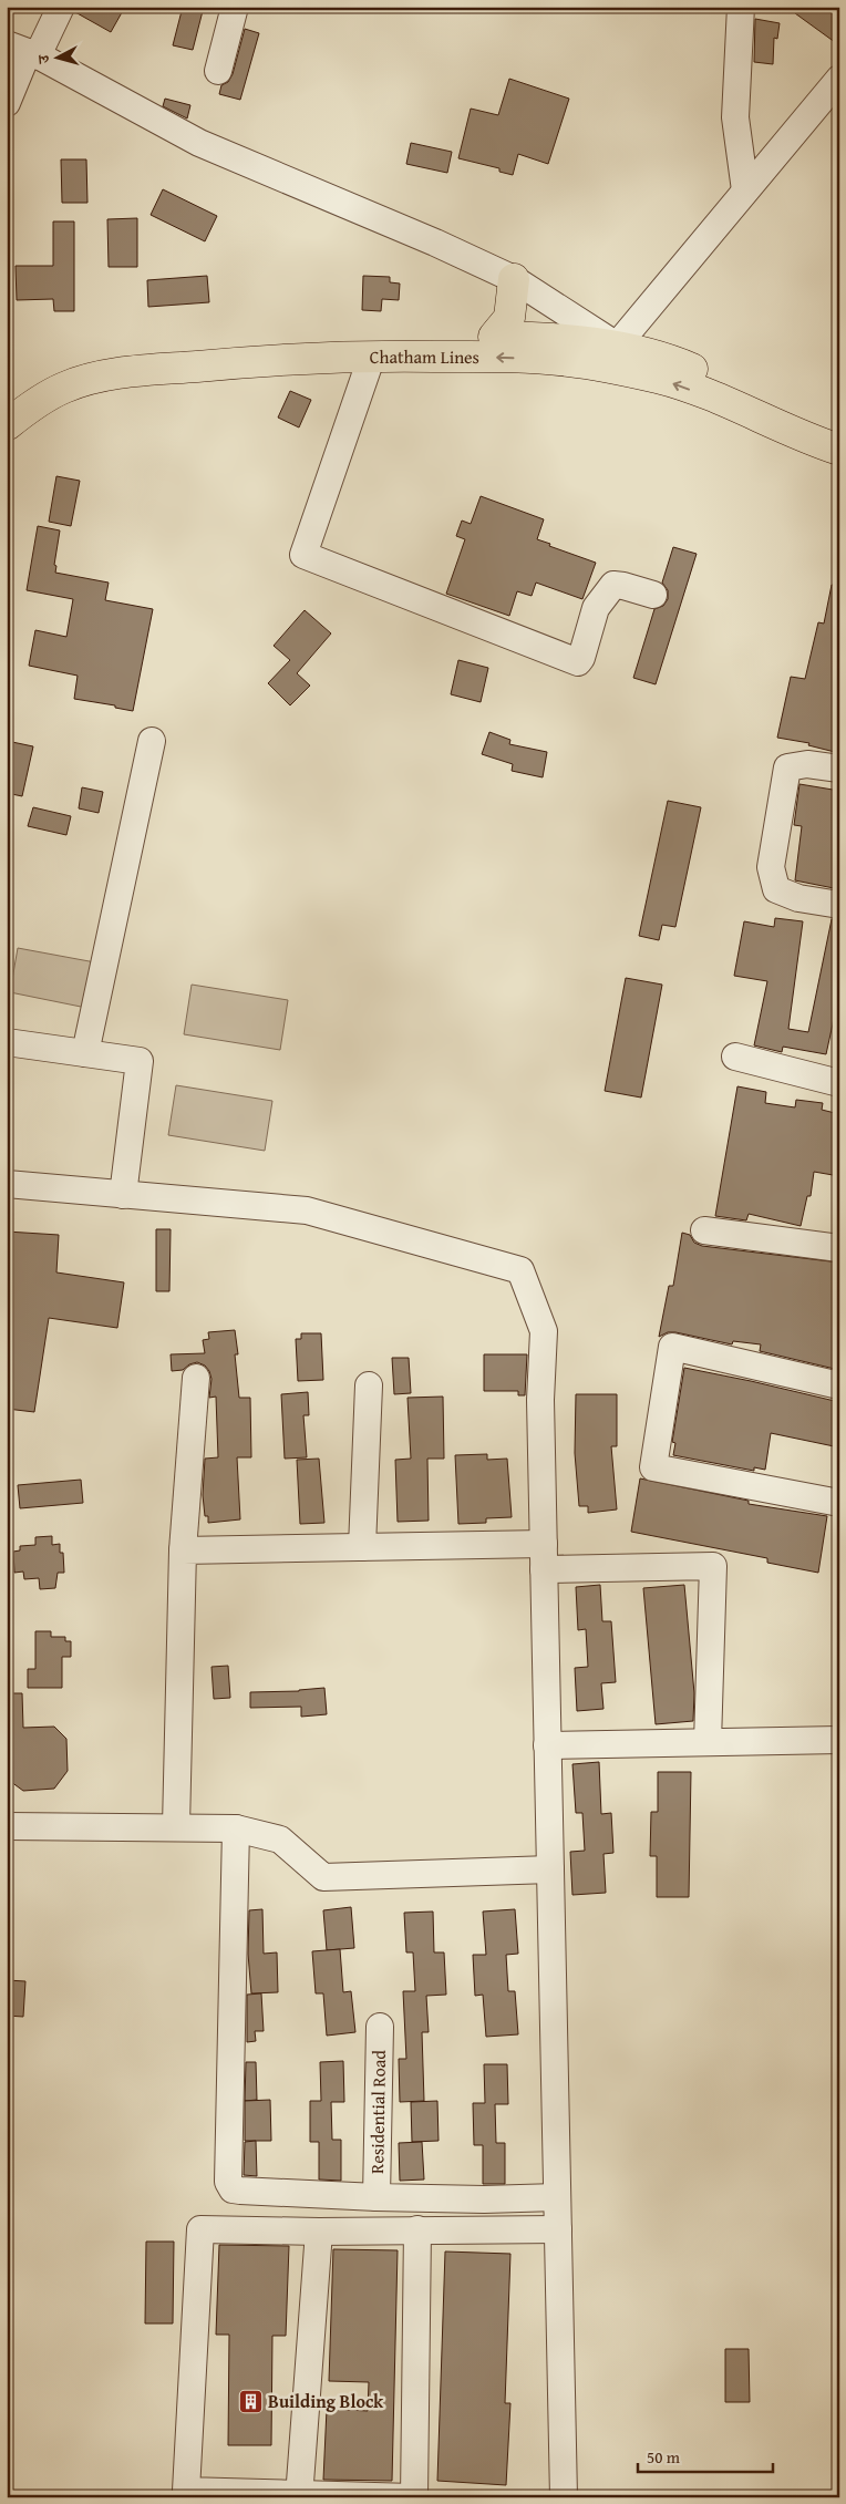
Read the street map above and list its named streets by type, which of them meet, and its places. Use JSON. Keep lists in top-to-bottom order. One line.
{"streets":{"highway":["Chatham Lines"],"street":["Residential Road"]},"places":{"building":["Building Block"]},"scale_bar":"50 m","north":"left"}
